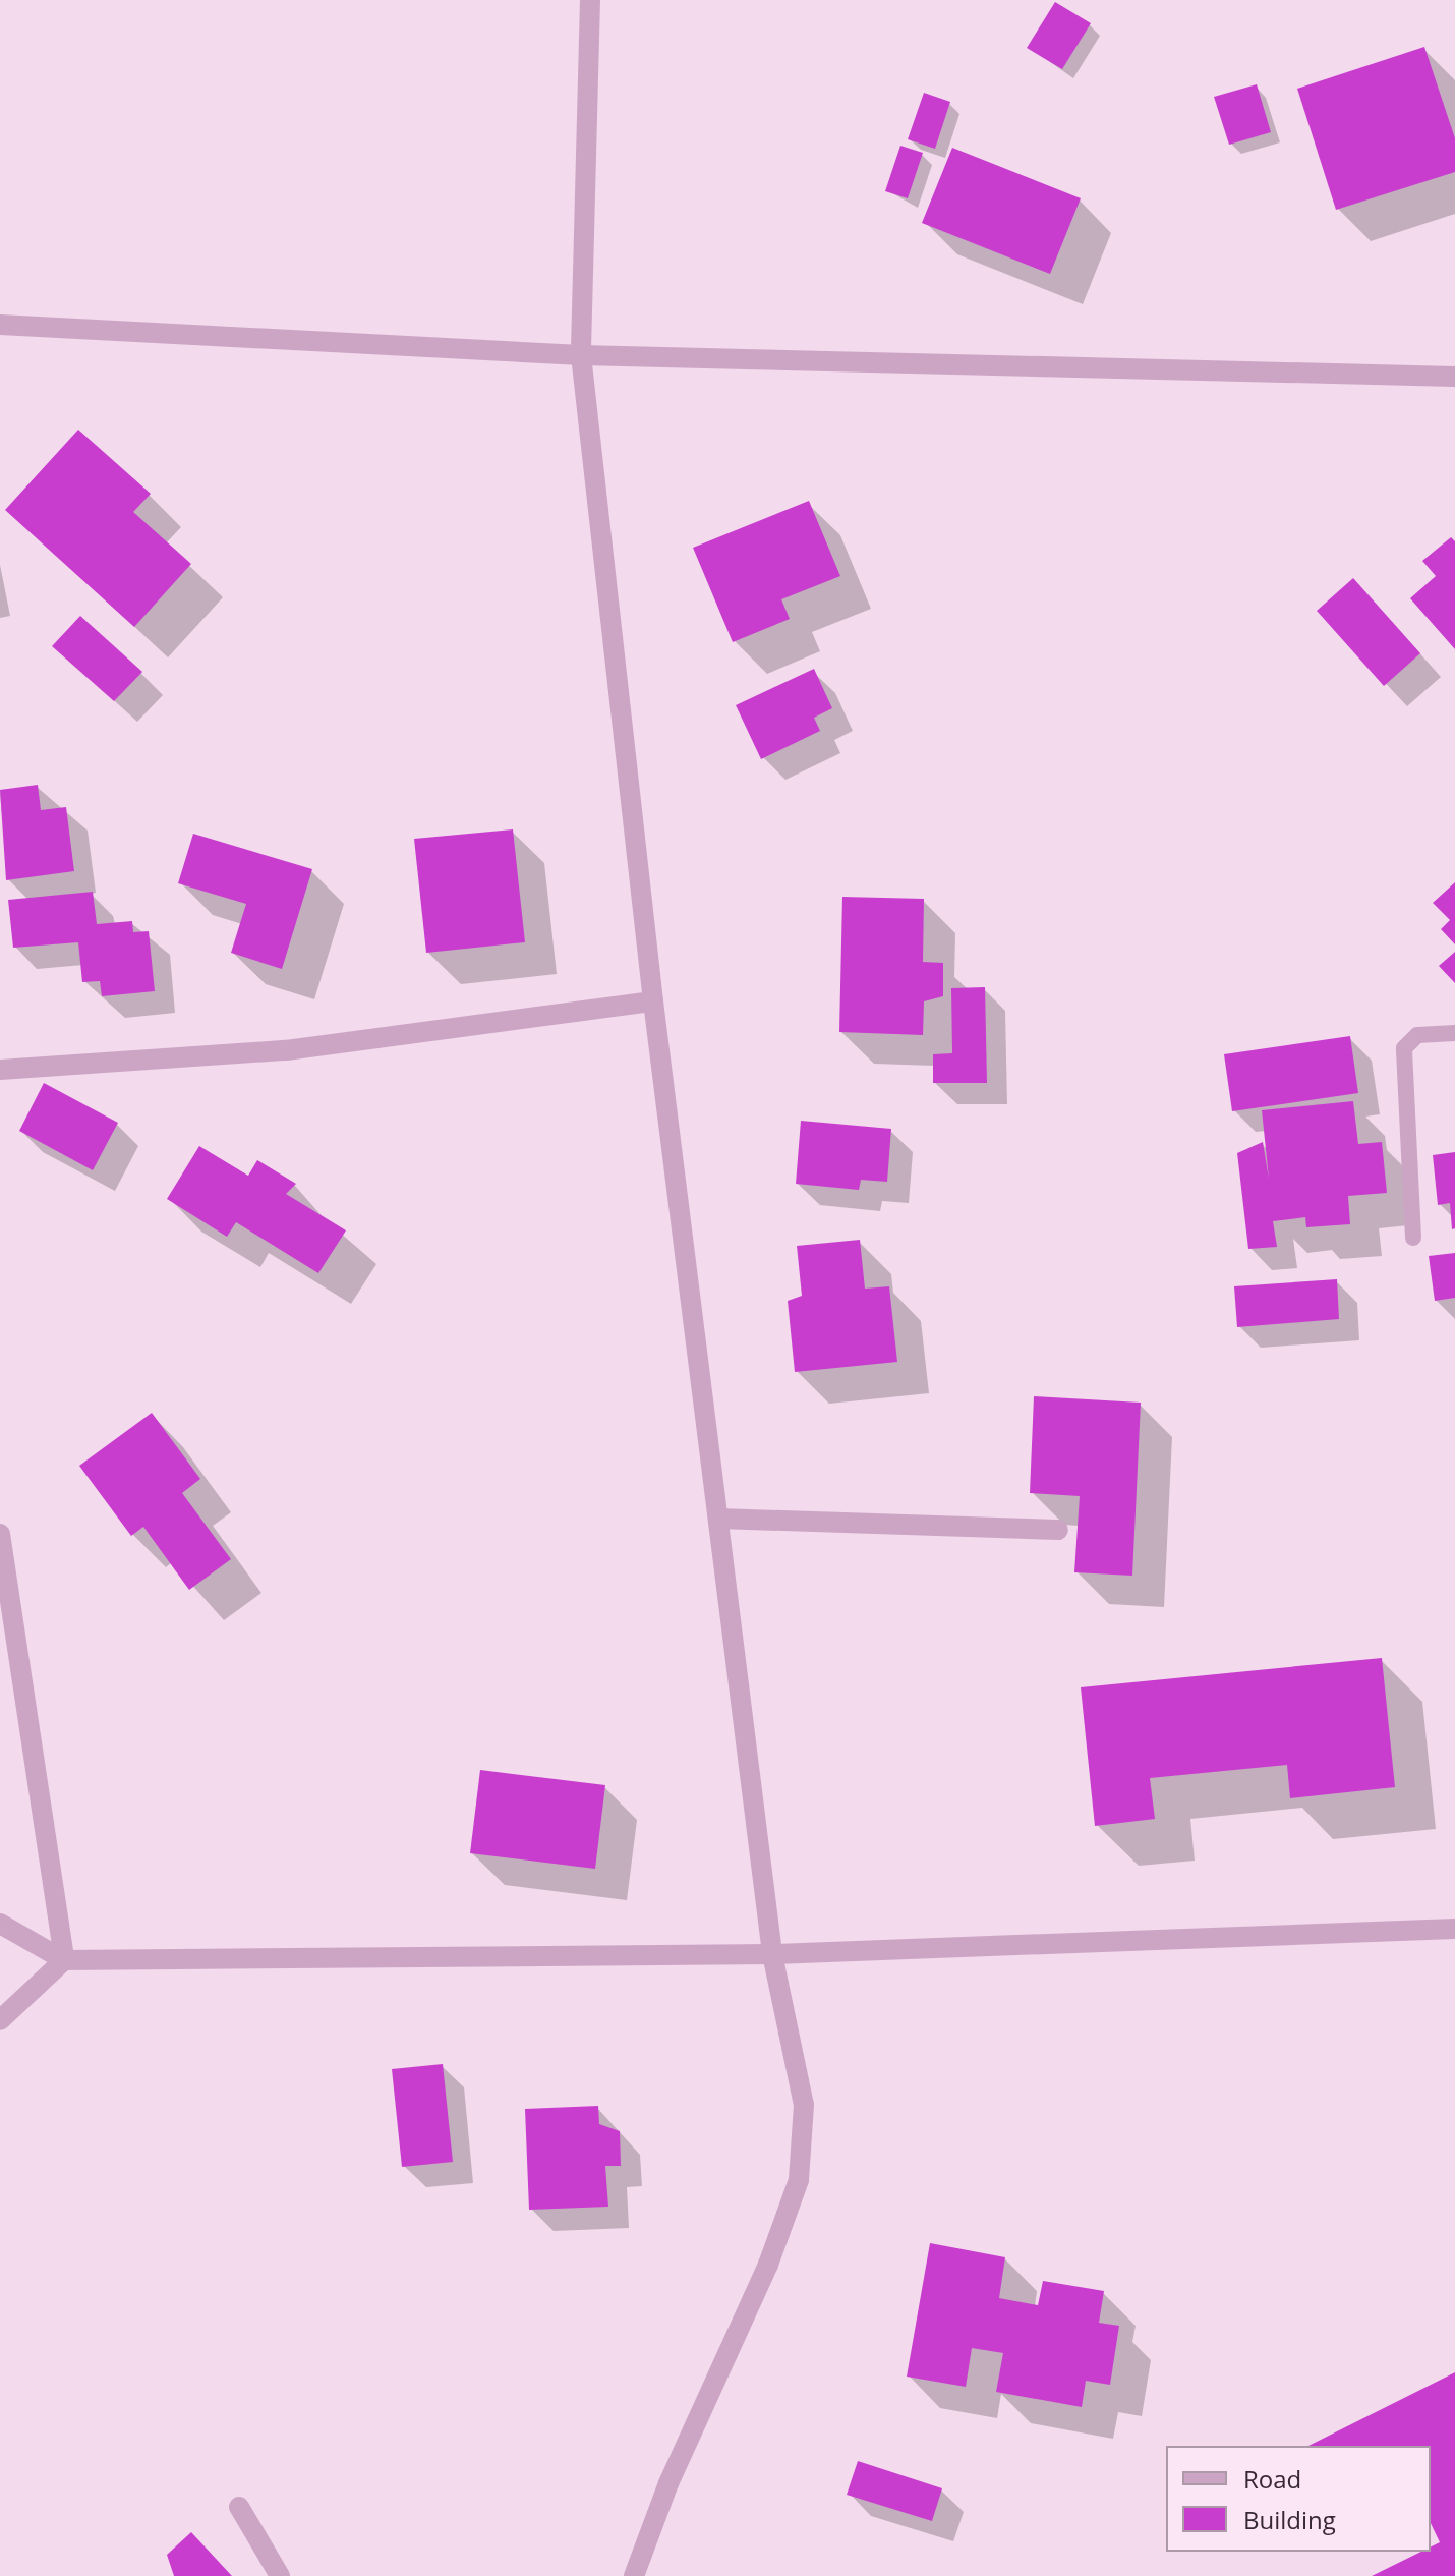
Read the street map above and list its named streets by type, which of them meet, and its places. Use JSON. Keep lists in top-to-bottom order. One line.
{"legend":["Road","Building"]}
